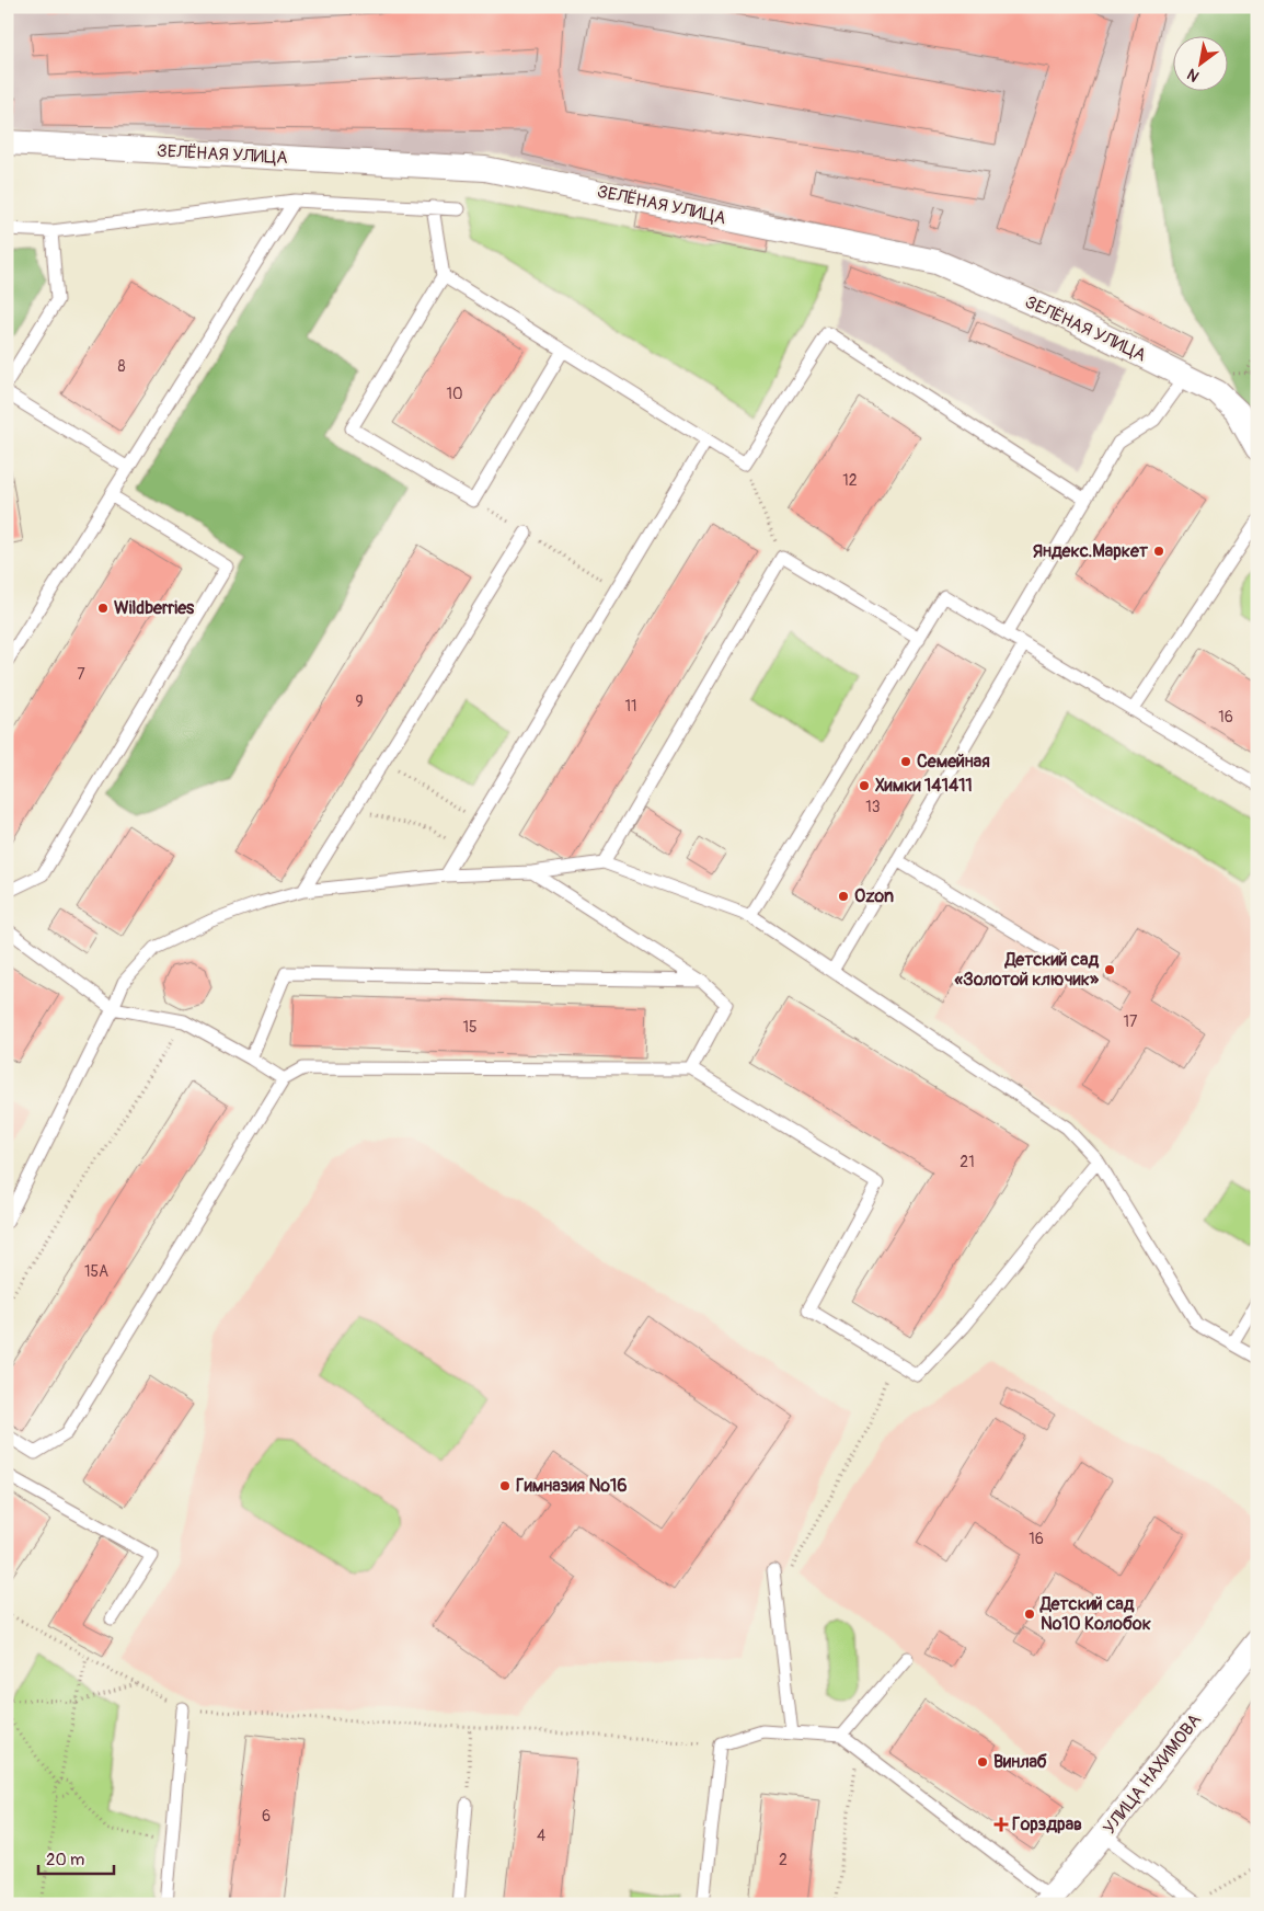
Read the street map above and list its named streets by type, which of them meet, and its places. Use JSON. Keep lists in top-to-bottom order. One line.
{"streets":{"street":["ЗЕЛЁНАЯ УЛИЦА","УЛИЦА НАХИМОВА"]},"places":{"other":["Яндекс.Маркет","Wildberries","Семейная","Химки 141411","Ozon","Детский сад «Золотой ключик»","Гимназия №16","Детский сад №10 Колобок","Винлаб"],"health":["Горздрав"]},"house_numbers":["8","10","12","7","9","11","16","13","17","15","21","15А","16","6","4","2"],"scale_bar":"20 m","north":"bottom left"}
